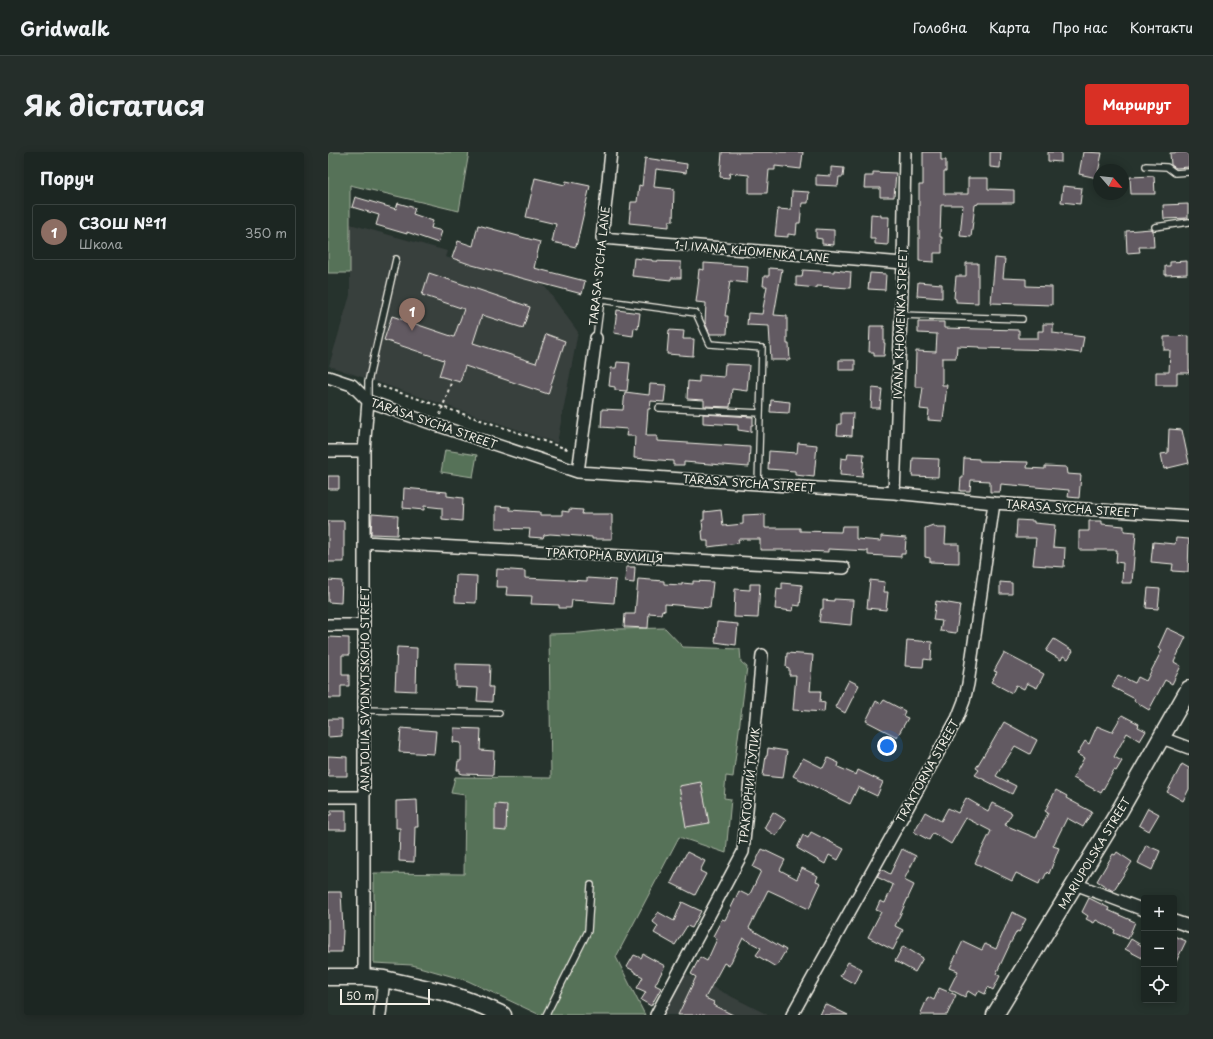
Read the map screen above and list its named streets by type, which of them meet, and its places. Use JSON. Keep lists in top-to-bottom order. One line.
{"streets":{"main road":["MARIUPOLSKA STREET"],"street":["1-I IVANA KHOMENKA LANE","TARASA SYCHA LANE","IVANA KHOMENKA STREET","TARASA SYCHA STREET","ТРАКТОРНА ВУЛИЦЯ","ANATOLIIA SVYDNYTSKOHO STREET","TRAKTORNA STREET","ТРАКТОРНИЙ ТУПИК"]},"crossings":[["1-I IVANA KHOMENKA LANE","TARASA SYCHA LANE"],["1-I IVANA KHOMENKA LANE","IVANA KHOMENKA STREET"],["TARASA SYCHA LANE","TARASA SYCHA STREET"],["IVANA KHOMENKA STREET","TARASA SYCHA STREET"],["TARASA SYCHA STREET","ANATOLIIA SVYDNYTSKOHO STREET"],["TARASA SYCHA STREET","TRAKTORNA STREET"],["ТРАКТОРНА ВУЛИЦЯ","ANATOLIIA SVYDNYTSKOHO STREET"]],"scale_bar":"50 m","north":"bottom right","page":{"header":"Gridwalk","nav":["Головна","Карта","Про нас","Контакти"],"title":"Як дістатися","buttons":"Маршрут","heading":"Поруч","list":[{"mark":"1","name":"СЗОШ №11","note":"Школа","value":"350 m"}],"pins":"1","map_buttons":["+","−"],"scale":"50 m"}}
